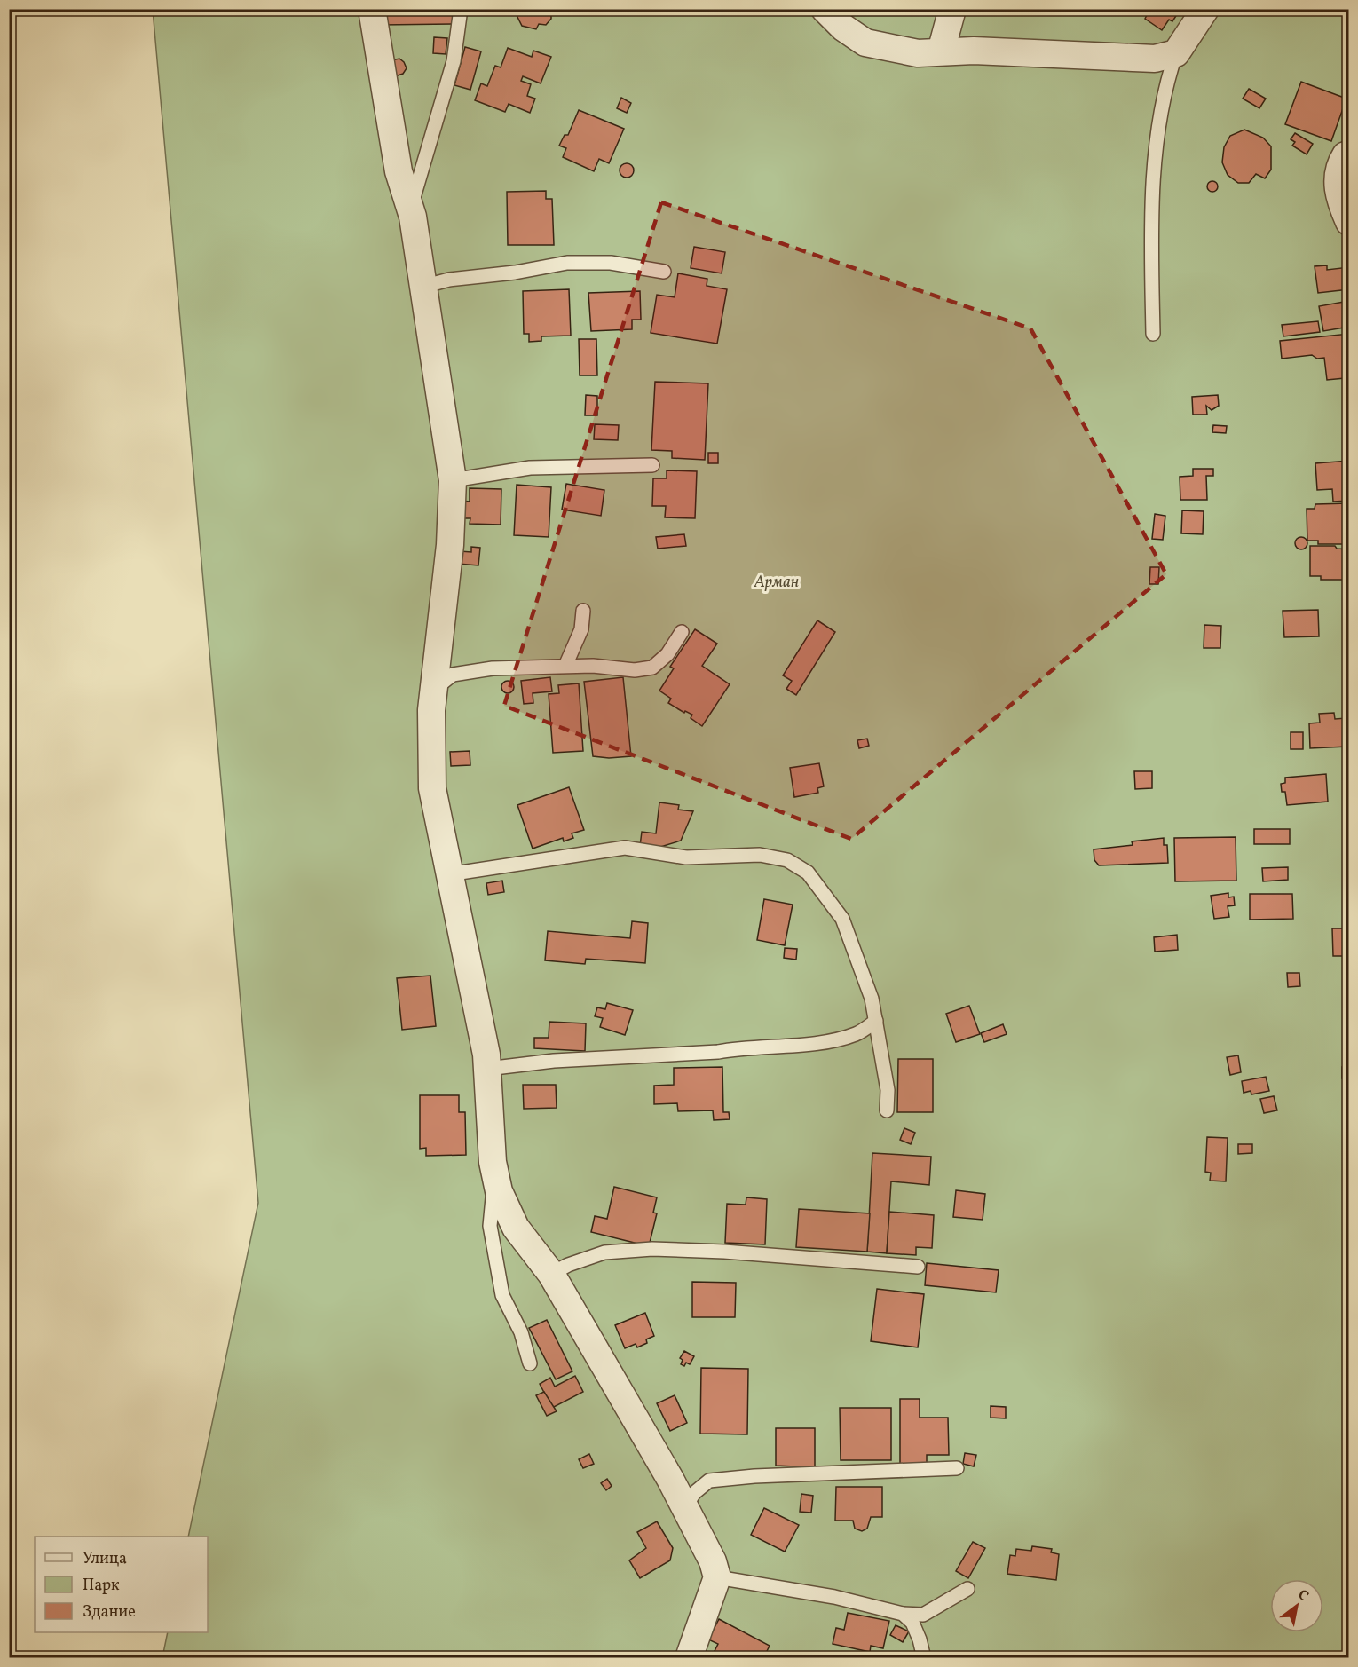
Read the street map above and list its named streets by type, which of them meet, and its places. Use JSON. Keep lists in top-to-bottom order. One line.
{"parks":["Арман"],"legend":["Улица","Парк","Здание"],"north":"top right"}
